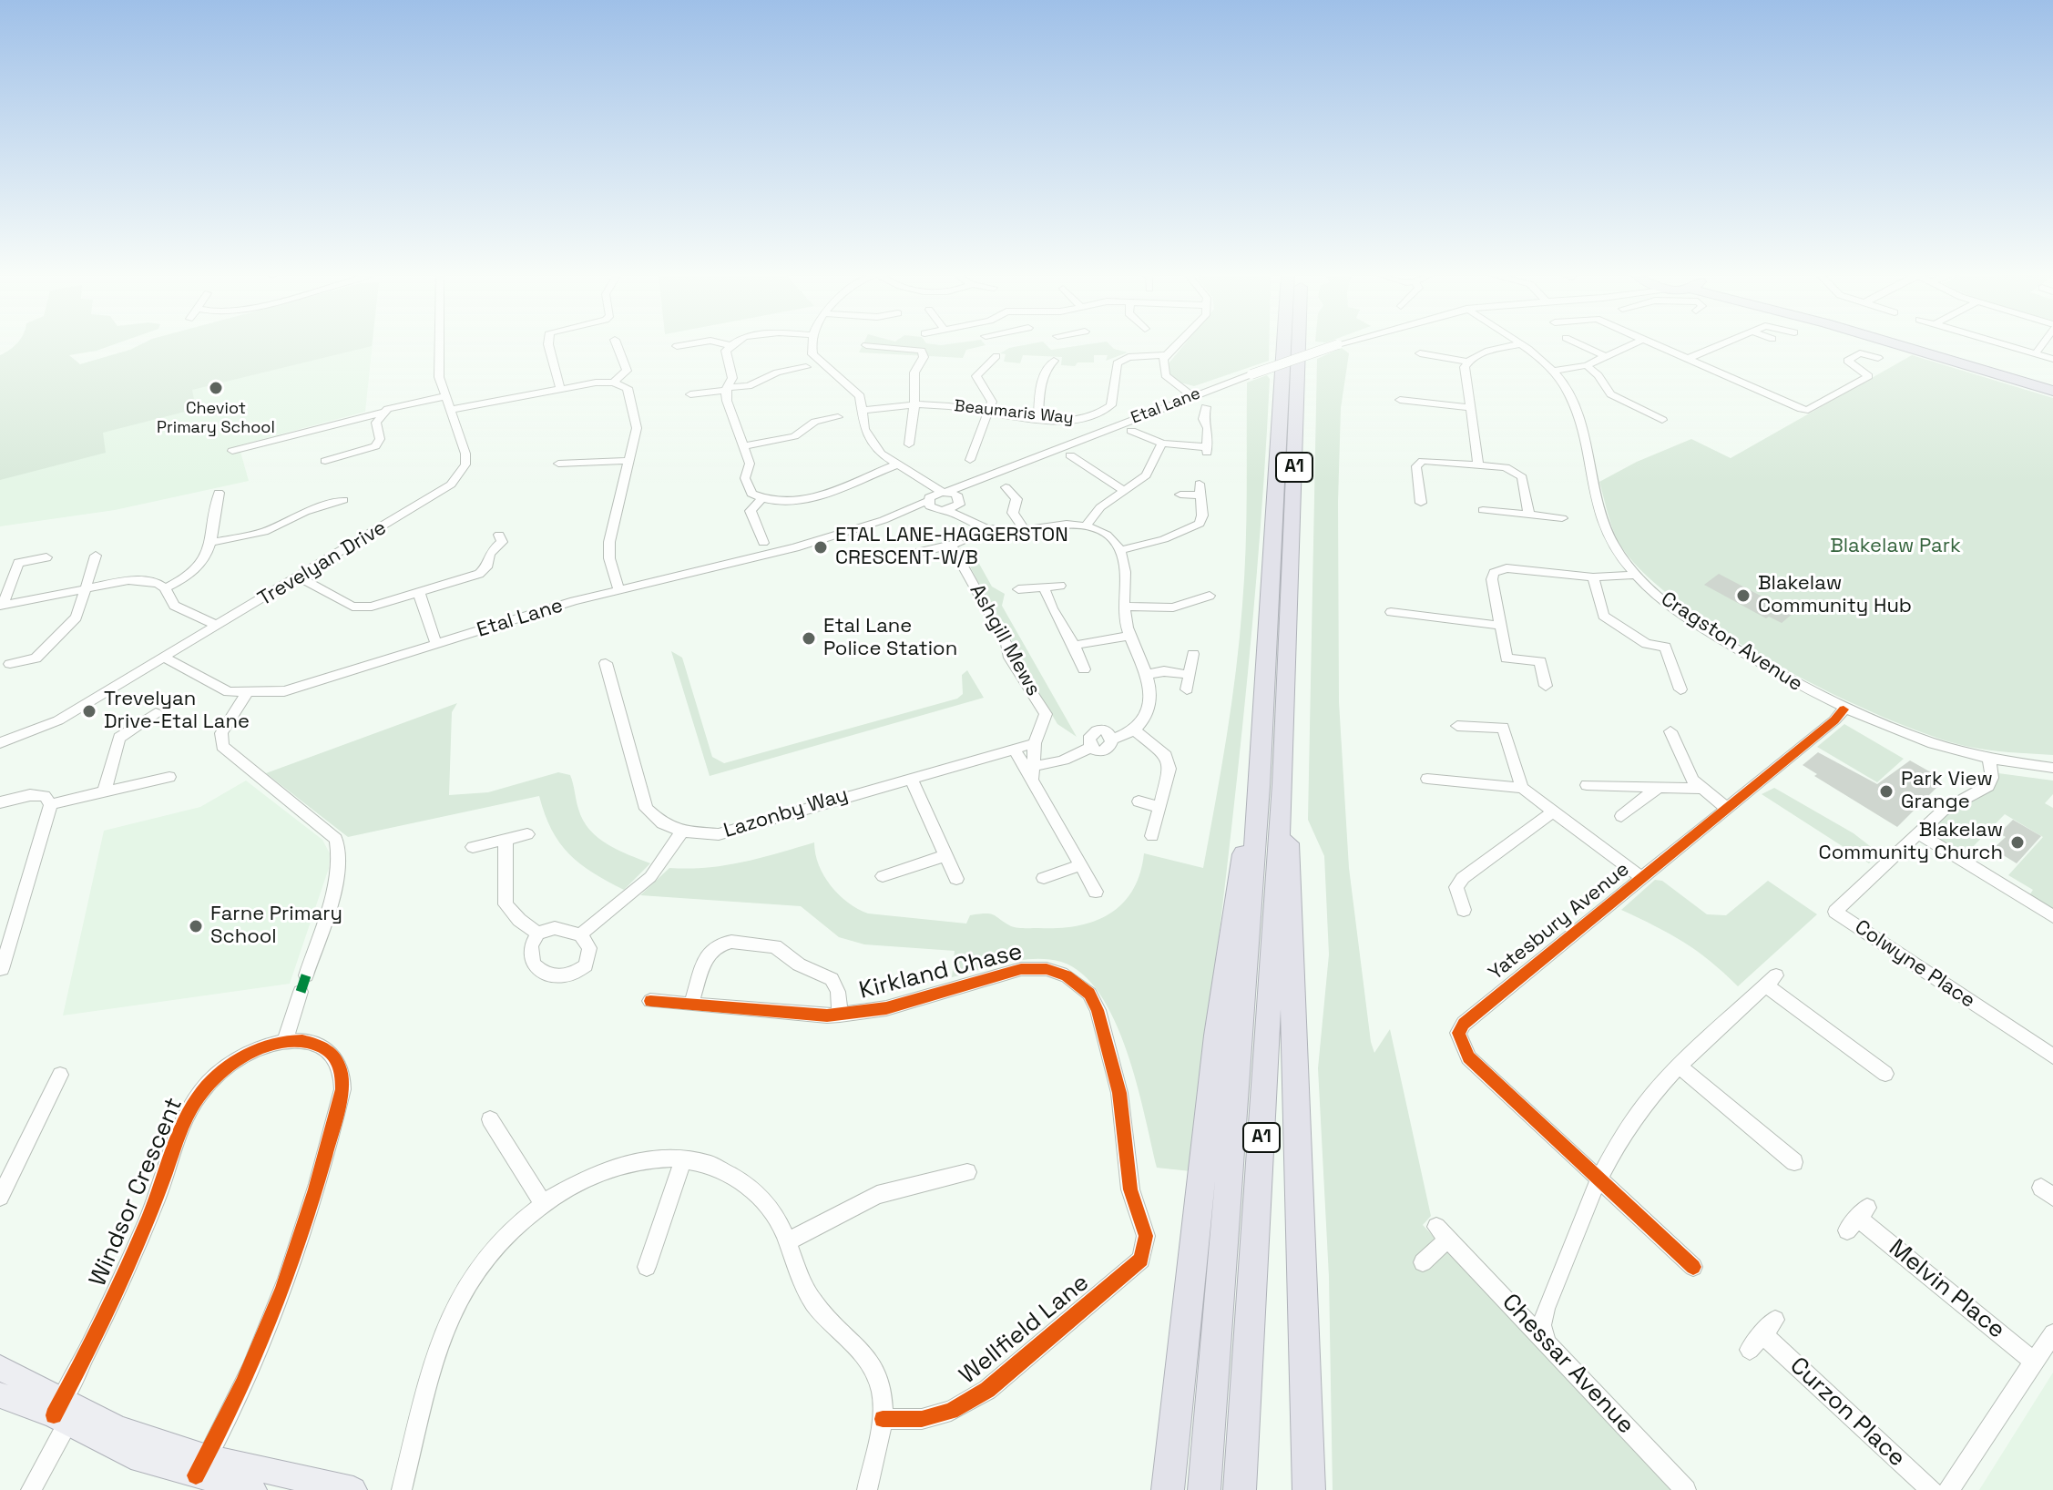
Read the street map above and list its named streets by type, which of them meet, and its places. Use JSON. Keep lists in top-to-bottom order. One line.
{"streets":{"highway":["A1"],"street":["Etal Lane","Beaumaris Way","Trevelyan Drive","Ashgill Mews","Cragston Avenue","Lazonby Way","Yatesbury Avenue","Colwyne Place","Kirkland Chase","Windsor Crescent","Melvin Place","Wellfield Lane","Chessar Avenue","Curzon Place"]},"crossings":[["Etal Lane","Trevelyan Drive"],["Ashgill Mews","Lazonby Way"],["Cragston Avenue","Yatesbury Avenue"],["Cragston Avenue","Colwyne Place"],["Kirkland Chase","Wellfield Lane"]],"parks":["Blakelaw Park"],"places":["Cheviot Primary School","ETAL LANE-HAGGERSTON CRESCENT-W/B","Blakelaw Community Hub","Etal Lane Police Station","Trevelyan Drive-Etal Lane","Park View Grange","Blakelaw Community Church","Farne Primary School"]}
